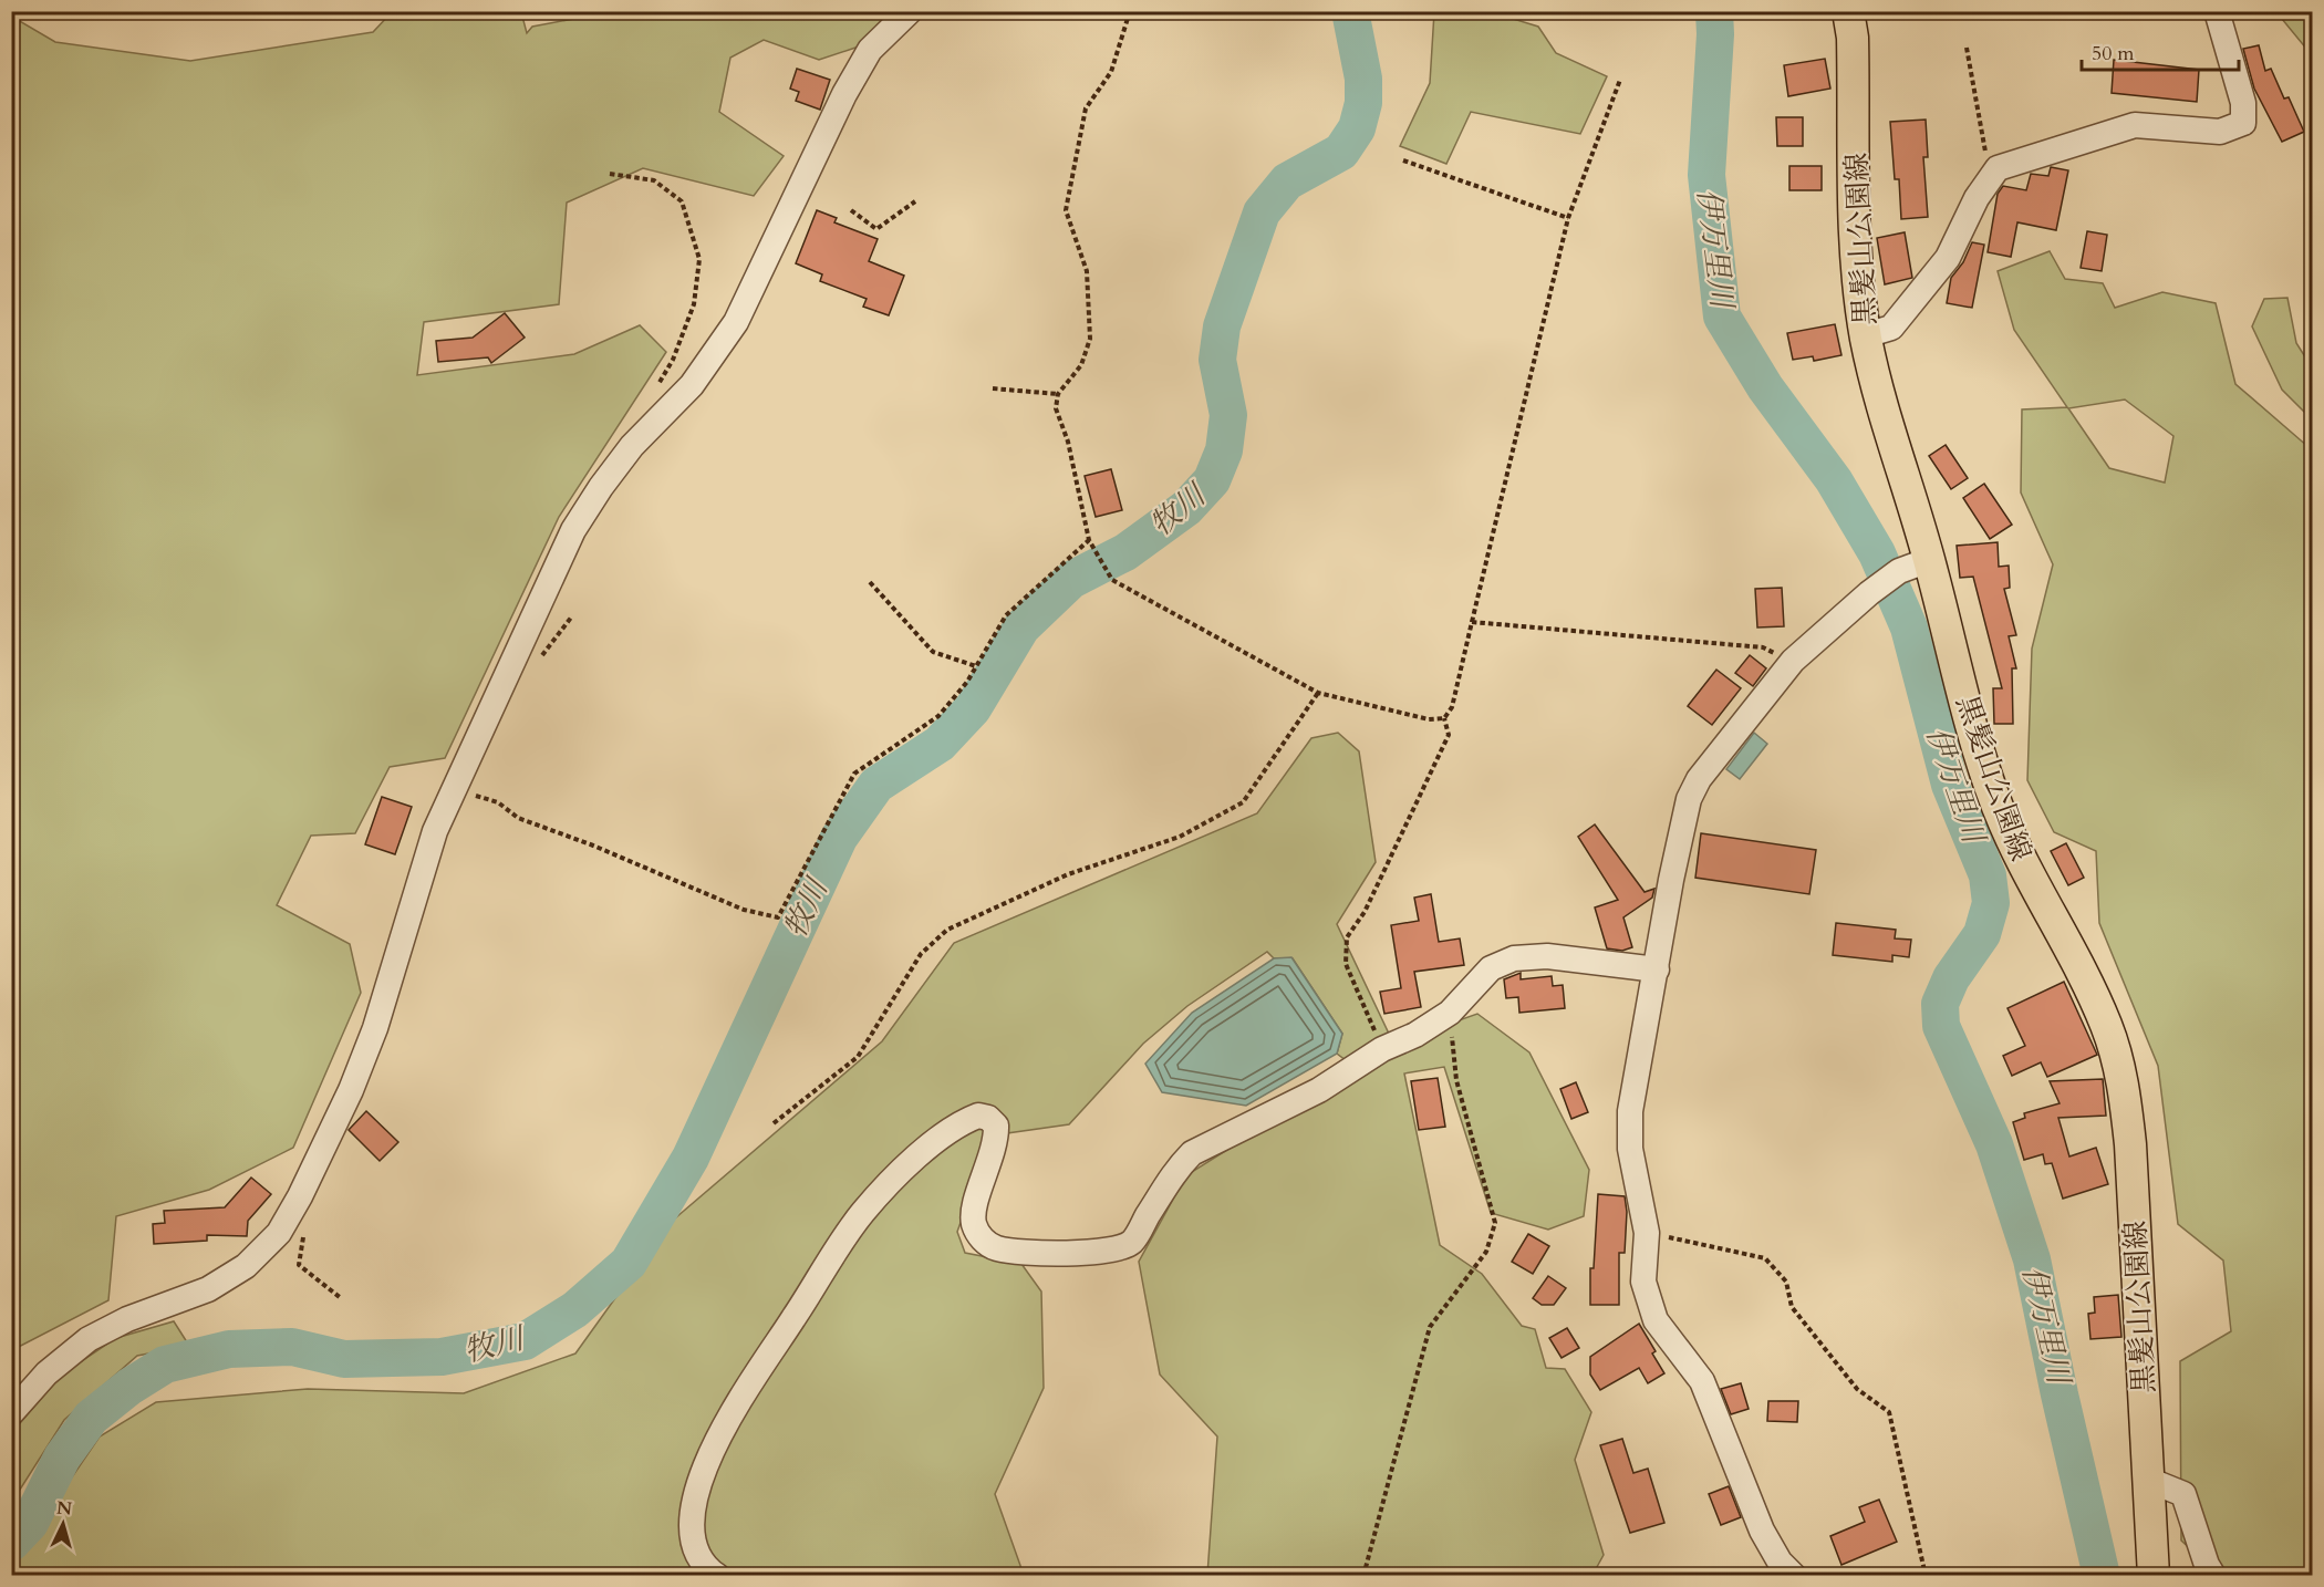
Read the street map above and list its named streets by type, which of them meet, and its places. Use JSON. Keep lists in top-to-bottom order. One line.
{"streets":{"main road":["黒髪山公園線"]},"water":["伊万里川","牧川"],"scale_bar":"50 m","north":"top"}
